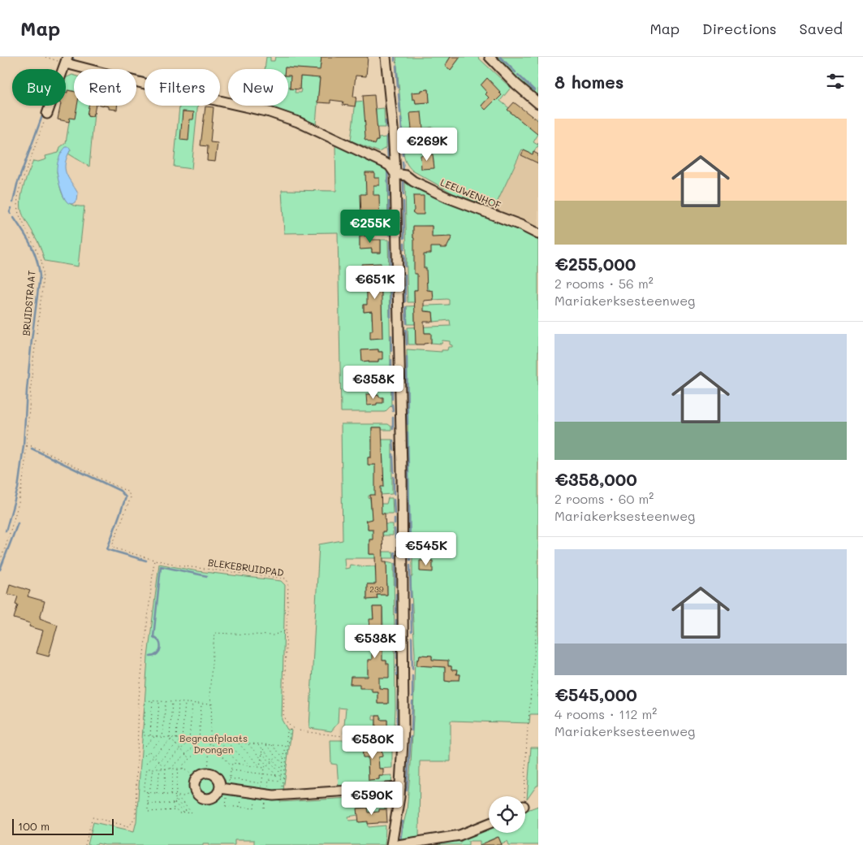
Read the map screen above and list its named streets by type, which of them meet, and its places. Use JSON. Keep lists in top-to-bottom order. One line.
{"streets":{"street":["LEEUWENHOF"],"path":["BRUIDSTRAAT","BLEKEBRUIDPAD"]},"crossings":[["BRUIDSTRAAT","BLEKEBRUIDPAD"]],"parks":["Begraafplaats Drongen"],"house_numbers":["239"],"scale_bar":"100 m","page":{"header":"Map","nav":["Map","Directions","Saved"],"heading":"8 homes","chip":["Buy","Rent","Filters","New"],"list":[{"name":"€255,000","note":"2 rooms · 56 m² · Mariakerksesteenweg"},{"name":"€358,000","note":"2 rooms · 60 m² · Mariakerksesteenweg"},{"name":"€545,000","note":"4 rooms · 112 m² · Mariakerksesteenweg"}],"price":["€269K","€255K","€651K","€358K","€545K","€538K","€580K","€590K"],"scale":"100 m"}}
